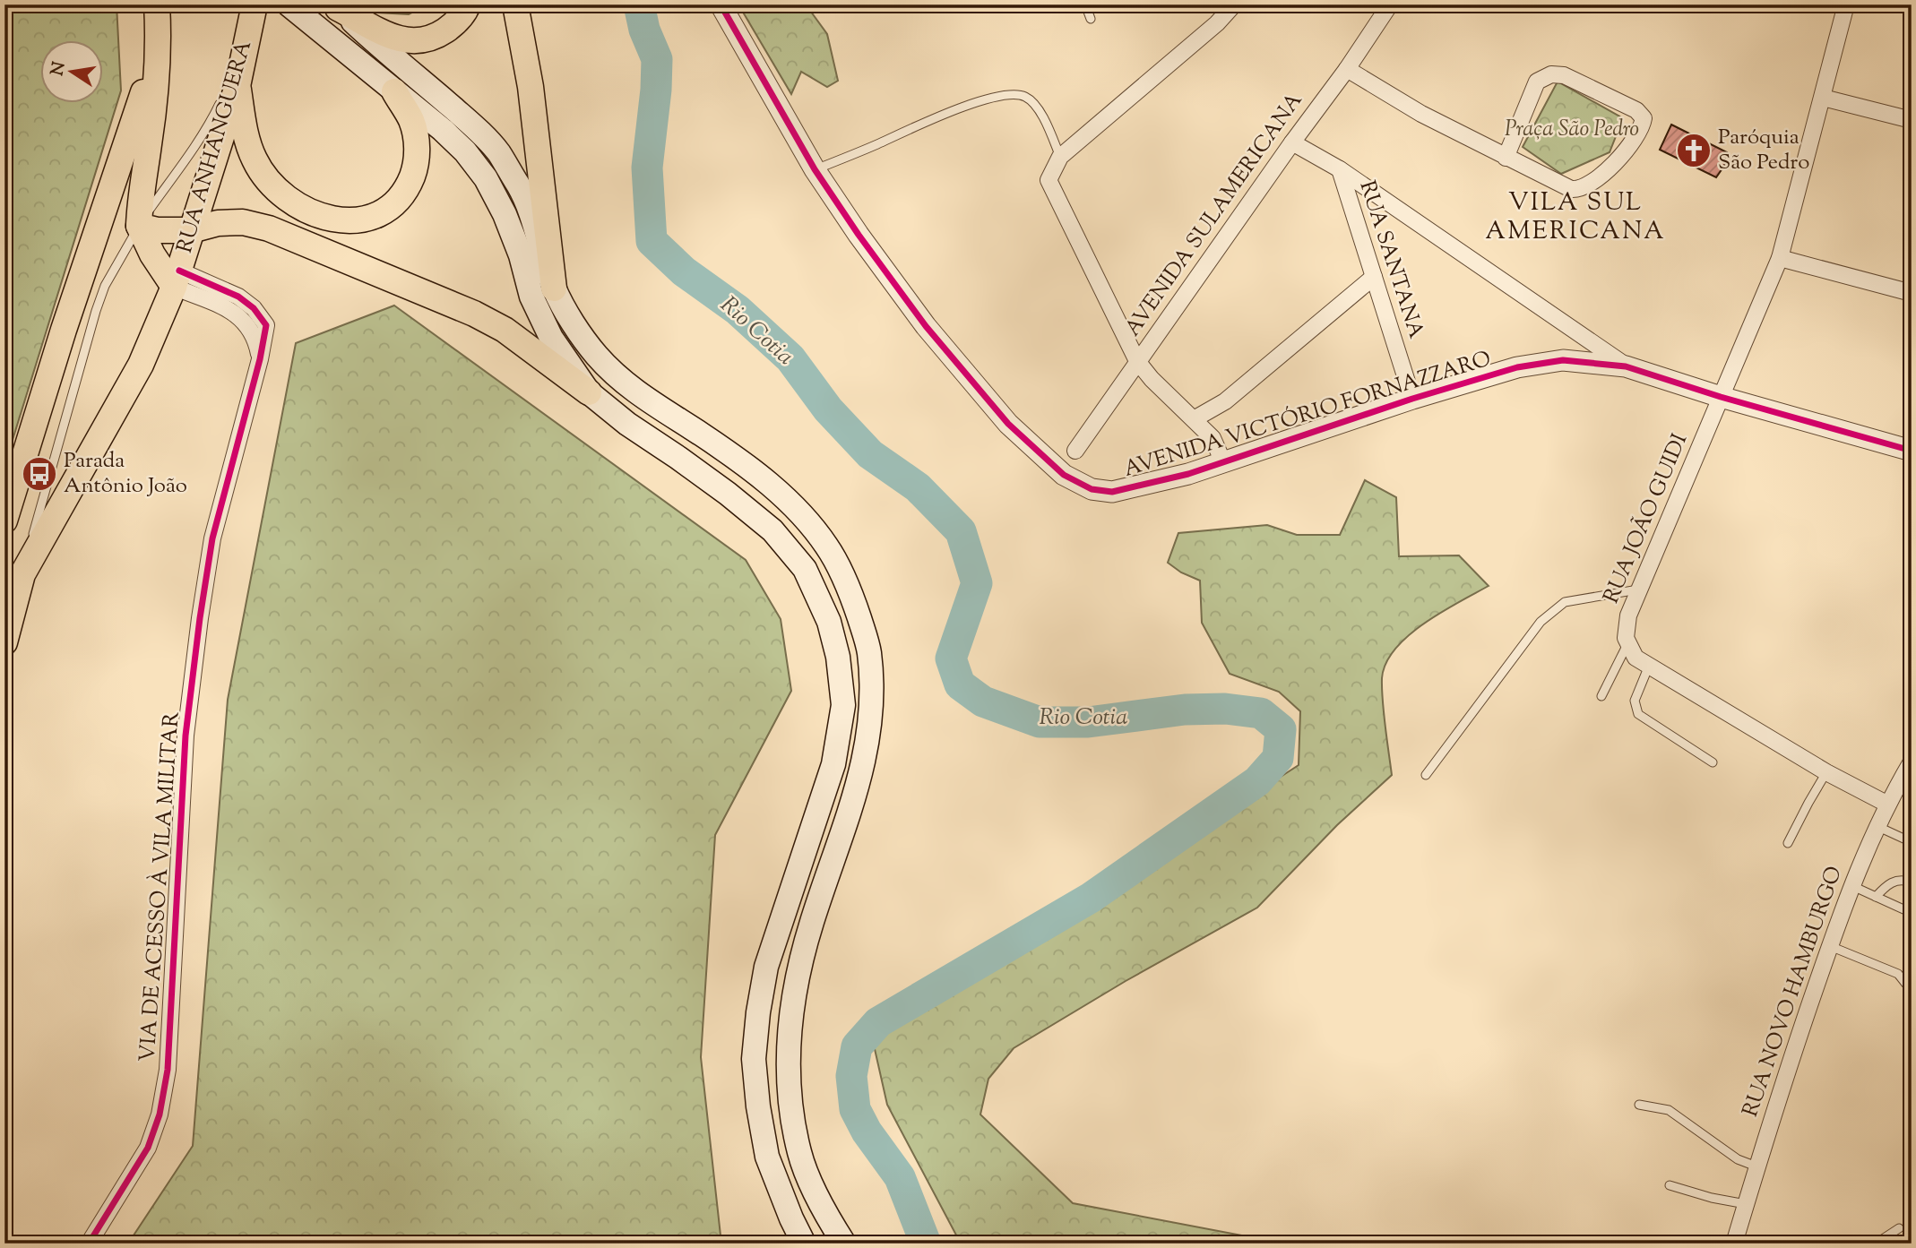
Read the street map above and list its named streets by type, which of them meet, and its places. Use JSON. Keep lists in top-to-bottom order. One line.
{"streets":{"main road":["RUA ANHANGUERA"],"street":["AVENIDA SULAMERICANA","RUA SANTANA","AVENIDA VICTÓRIO FORNAZZARO","RUA JOÃO GUIDI","VIA DE ACESSO À VILA MILITAR","RUA NOVO HAMBURGO"]},"crossings":[["RUA ANHANGUERA","VIA DE ACESSO À VILA MILITAR"],["RUA SANTANA","AVENIDA VICTÓRIO FORNAZZARO"],["AVENIDA VICTÓRIO FORNAZZARO","RUA JOÃO GUIDI"]],"districts":["VILA SUL AMERICANA"],"water":["Rio Cotia"],"parks":["Praça São Pedro"],"places":{"church":["Paróquia São Pedro"],"bus stop":["Parada Antônio João"]},"north":"left"}
